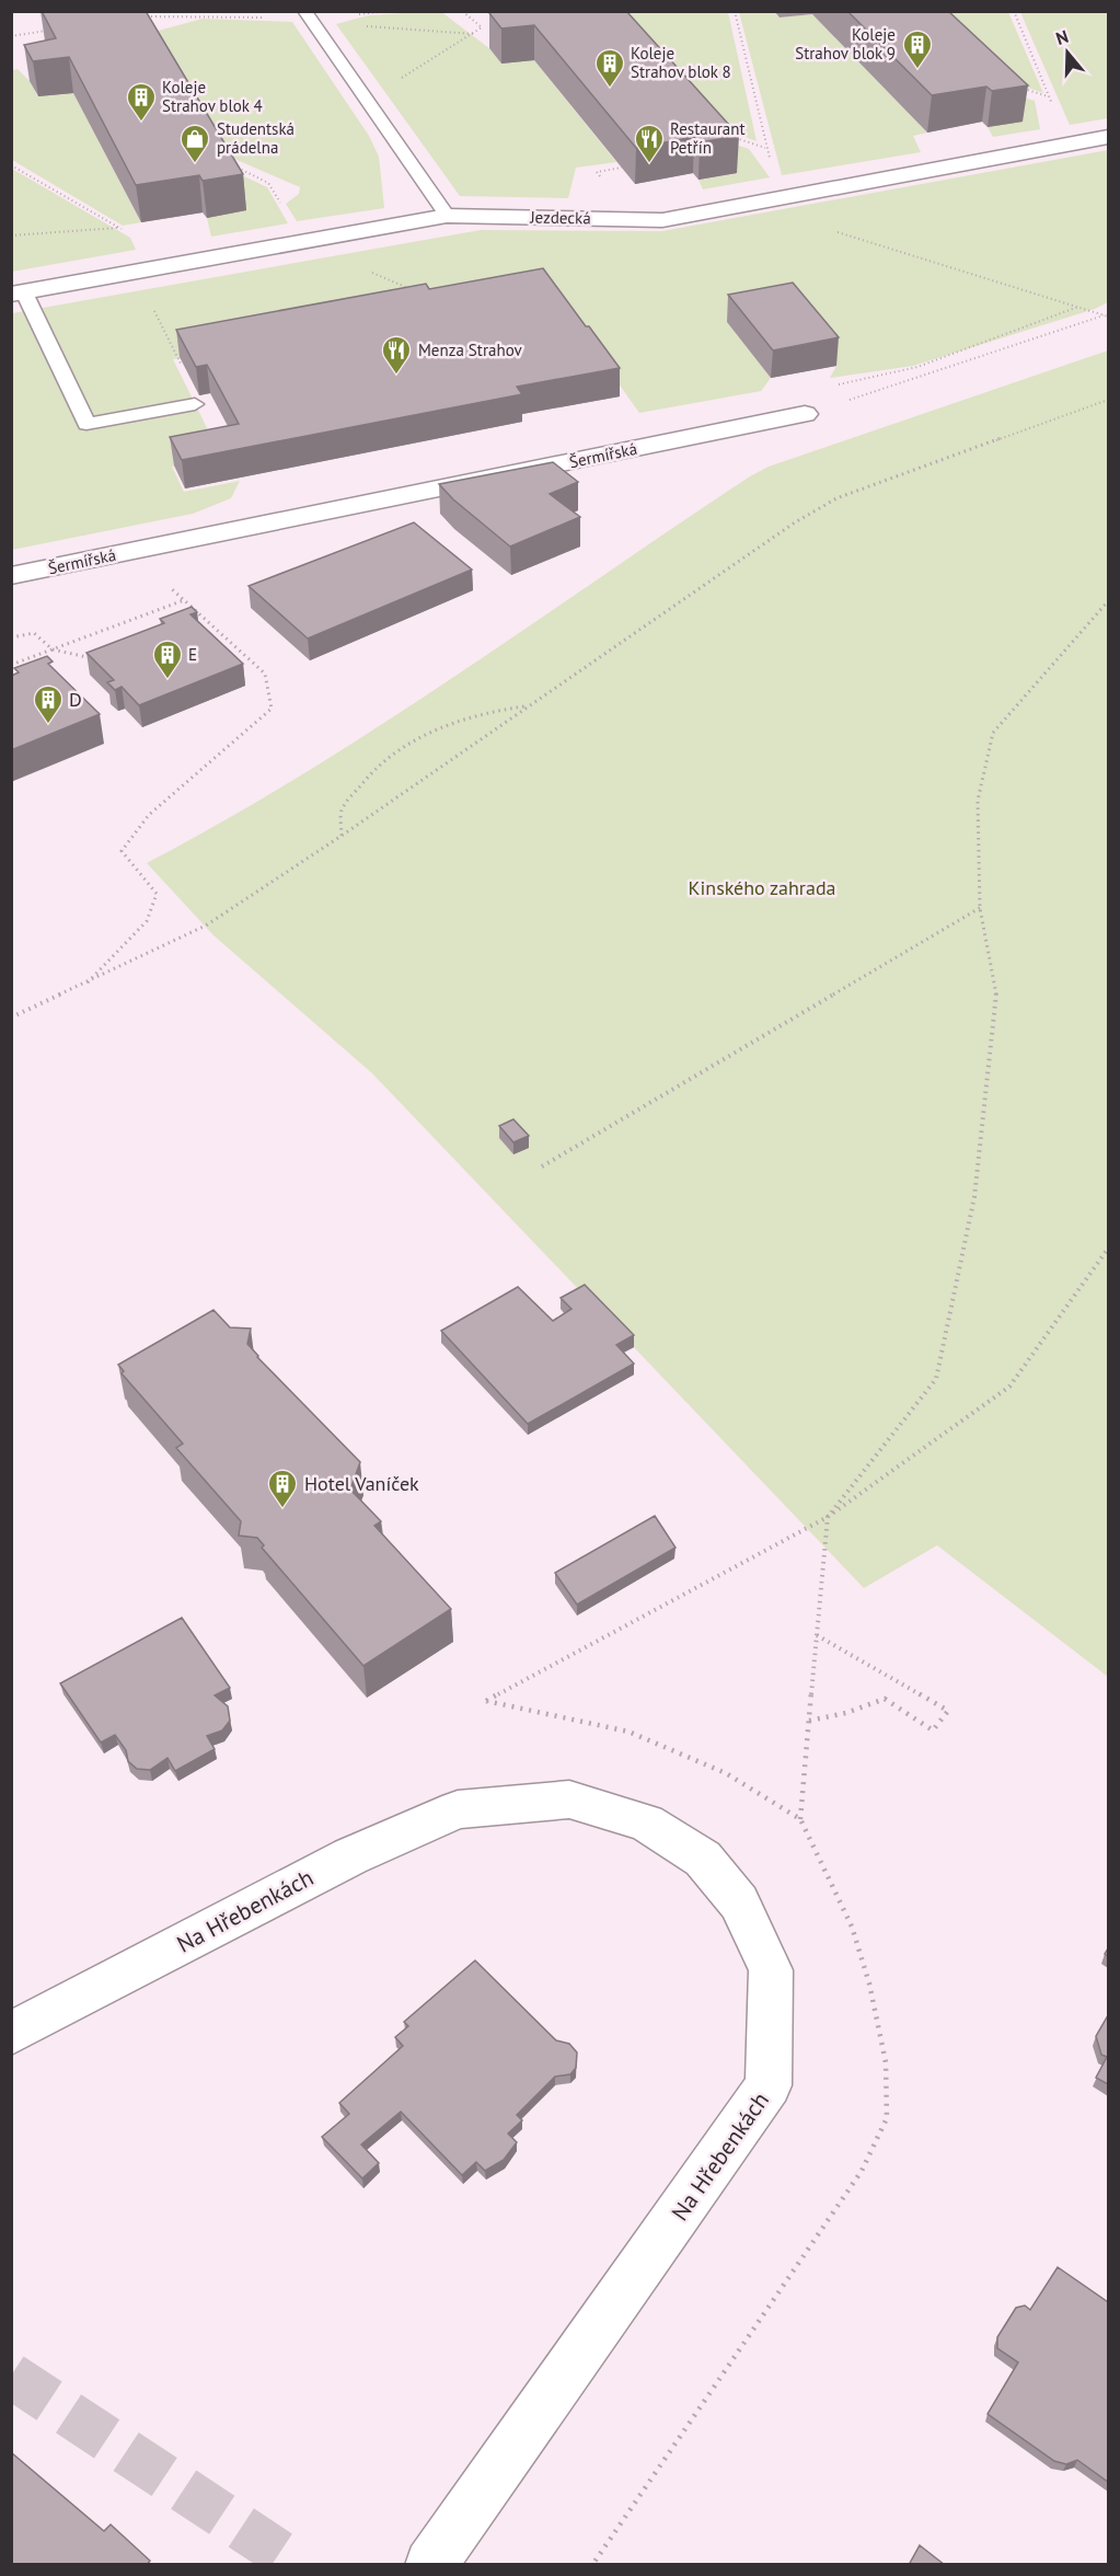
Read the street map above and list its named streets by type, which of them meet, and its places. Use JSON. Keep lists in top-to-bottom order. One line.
{"streets":{"street":["Jezdecká","Šermířská","Na Hřebenkách"]},"parks":["Kinského zahrada"],"places":{"building":["Koleje Strahov blok 9","Koleje Strahov blok 8","Koleje Strahov blok 4","E","D","Hotel Vaníček"],"shop":["Studentská prádelna"],"restaurant":["Restaurant Petřín","Menza Strahov"]},"north":"top"}
